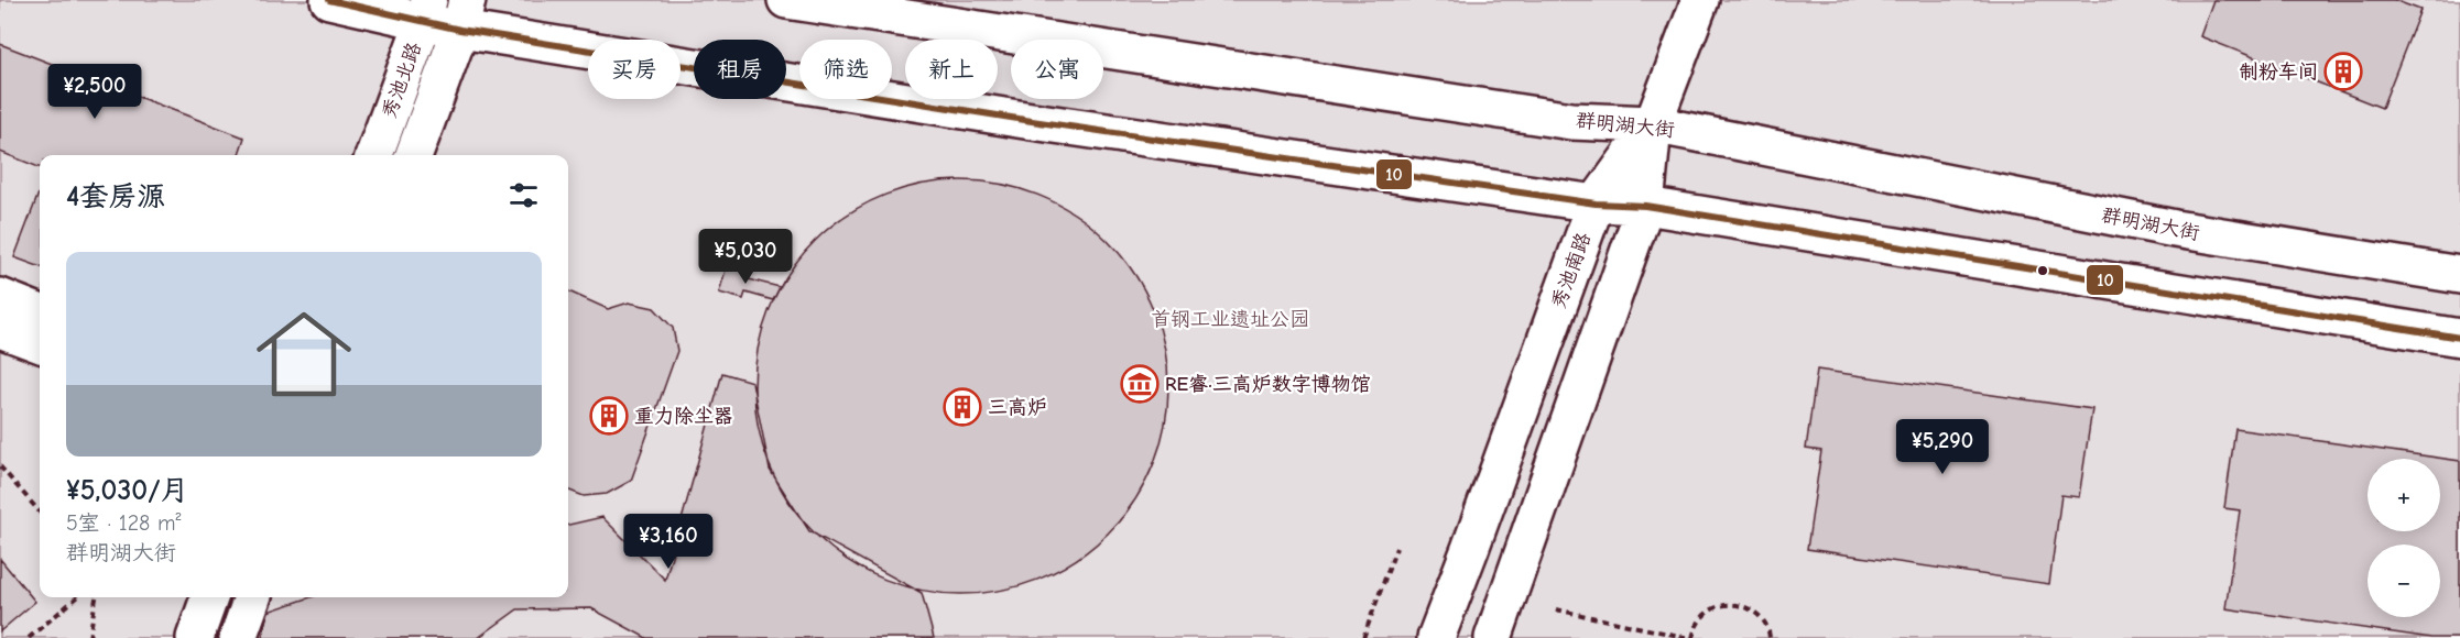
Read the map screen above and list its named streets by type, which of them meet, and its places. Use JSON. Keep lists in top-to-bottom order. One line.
{"streets":{"main road":["秀池北路","群明湖大街","秀池南路"]},"crossings":[["群明湖大街","秀池南路"]],"parks":["首钢工业遗址公园"],"places":{"building":["制粉车间","三高炉","重力除尘器"],"museum":["RE睿·三高炉数字博物馆"]},"lines":["transit line 10"],"page":{"chip":["买房","租房","筛选","新上","公寓"],"price":["¥2,500","¥5,030","¥5,290","¥3,160"],"heading":"4套房源","list":[{"name":"¥5,030/月","note":"5室 · 128 m² · 群明湖大街"}],"map_buttons":["+","−"]}}
